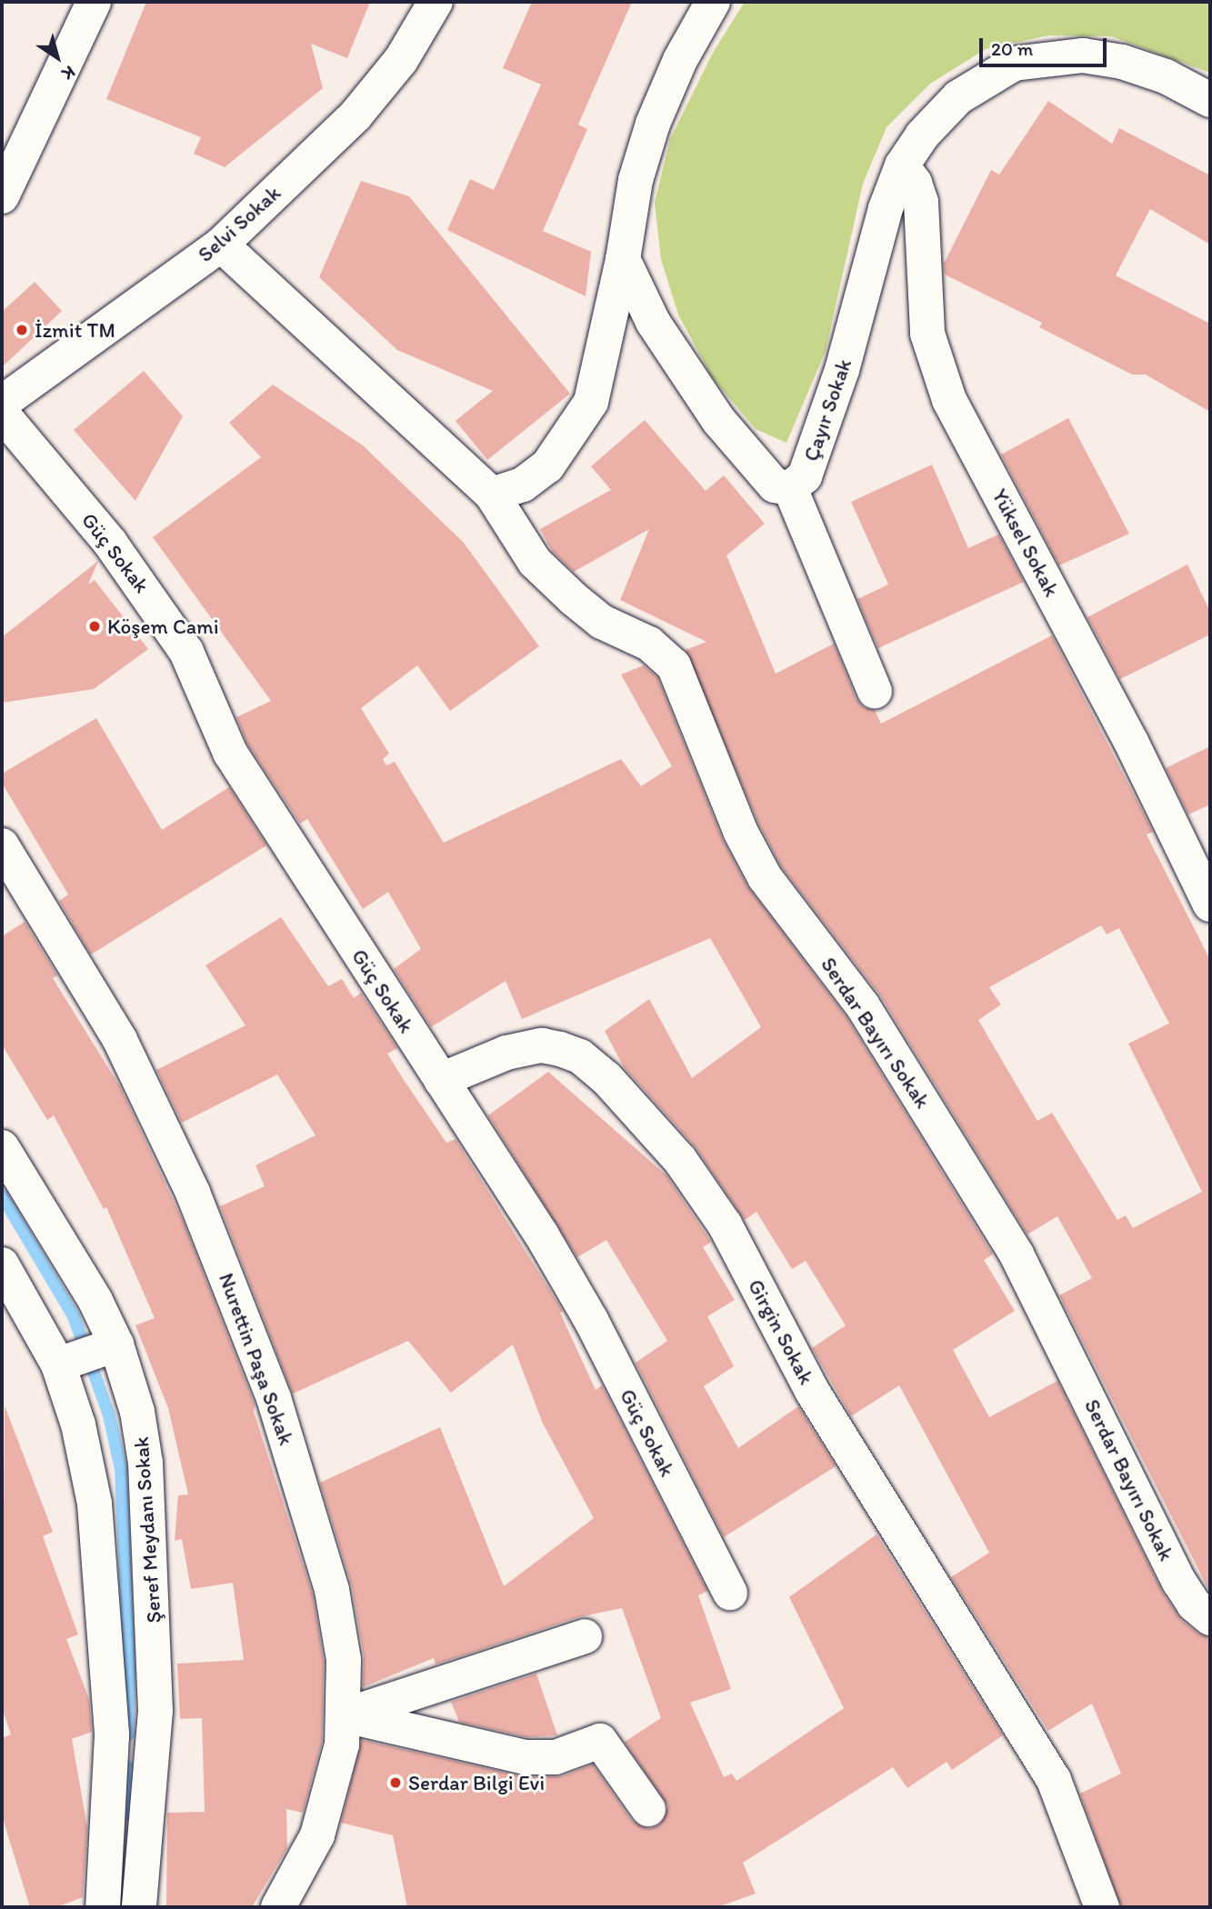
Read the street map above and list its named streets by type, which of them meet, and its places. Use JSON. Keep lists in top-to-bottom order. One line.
{"streets":{"main road":["Selvi Sokak","Çayır Sokak","Yüksel Sokak","Güç Sokak","Serdar Bayırı Sokak","Girgin Sokak","Nurettin Paşa Sokak","Şeref Meydanı Sokak"]},"crossings":[["Selvi Sokak","Serdar Bayırı Sokak"],["Çayır Sokak","Yüksel Sokak"],["Güç Sokak","Girgin Sokak"]],"places":["İzmit TM","Köşem Cami","Serdar Bilgi Evi"],"scale_bar":"20 m","north":"bottom right"}
